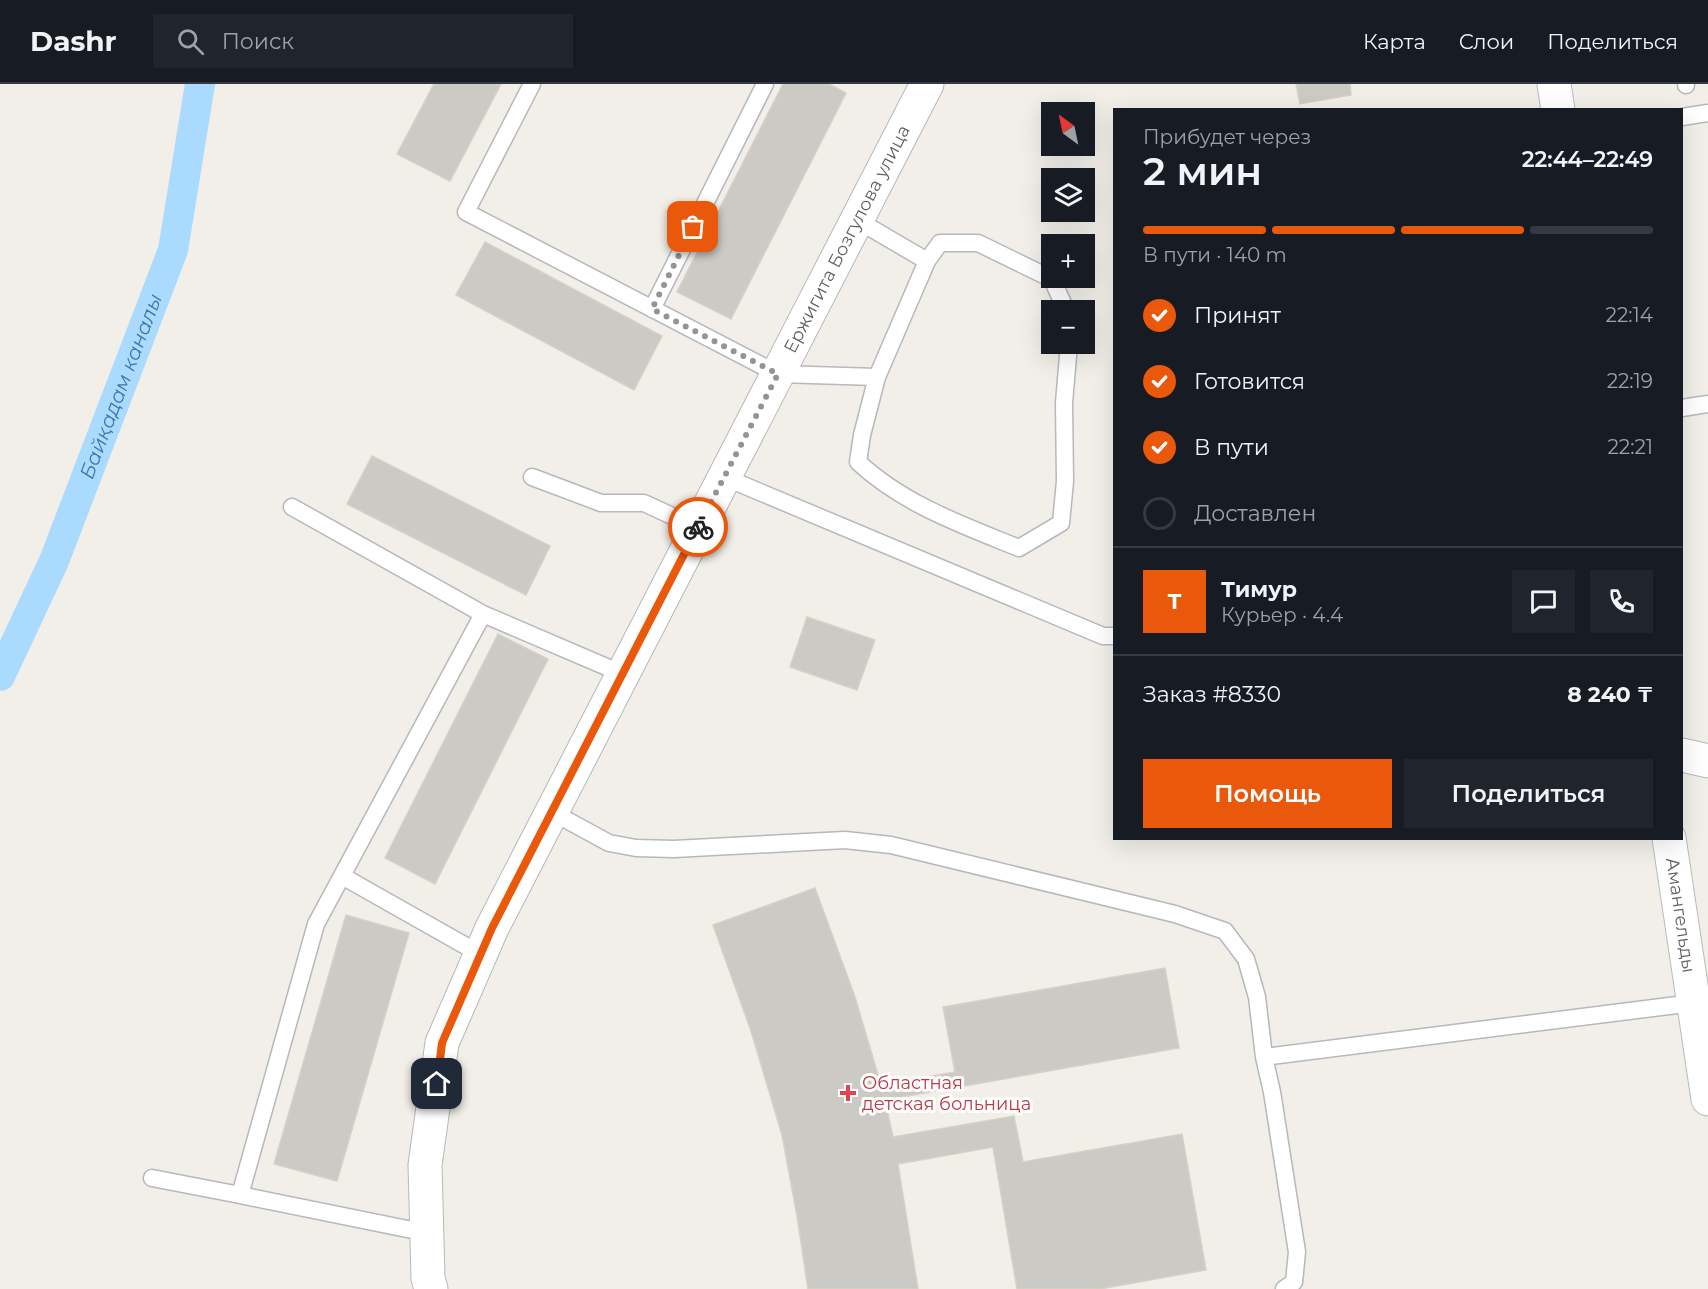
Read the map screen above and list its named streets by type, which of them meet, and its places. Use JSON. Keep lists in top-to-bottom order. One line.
{"streets":{"street":["Ержигита Бозгулова улица","Амангельды"]},"water":["Байқадам каналы"],"places":{"health":["Областная детская больница"]},"north":"top left","page":{"header":"Dashr","search":"Поиск","nav":["Карта","Слои","Поделиться"],"map_buttons":["+","−"],"heading":["2 мин","Прибудет через","22:44–22:49"],"panel":["Тимур","Курьер · 4.4","Заказ #8330","8 240 ₸"],"bar":"В пути · 140 m","list":[["Принят","22:14"],["Готовится","22:19"],["В пути","22:21"],"Доставлен"],"round":"Т","buttons":["Помощь","Поделиться"]}}
